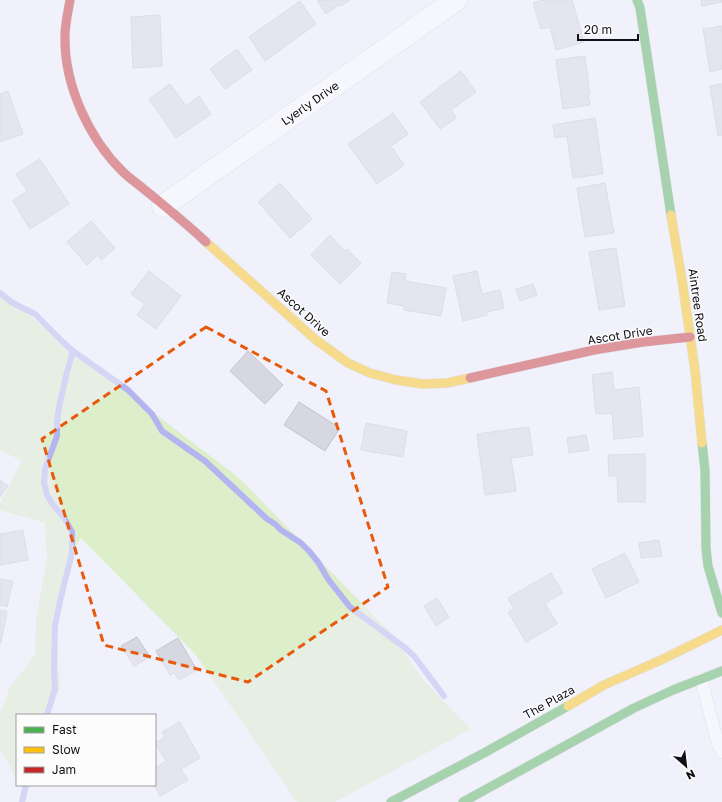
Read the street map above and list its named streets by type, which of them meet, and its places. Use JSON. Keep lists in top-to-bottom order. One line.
{"streets":{"street":["Lyerly Drive","Aintree Road","Ascot Drive","The Plaza"]},"crossings":[["Lyerly Drive","Ascot Drive"],["Aintree Road","Ascot Drive"]],"legend":["Fast","Slow","Jam"],"scale_bar":"20 m","north":"bottom right"}
